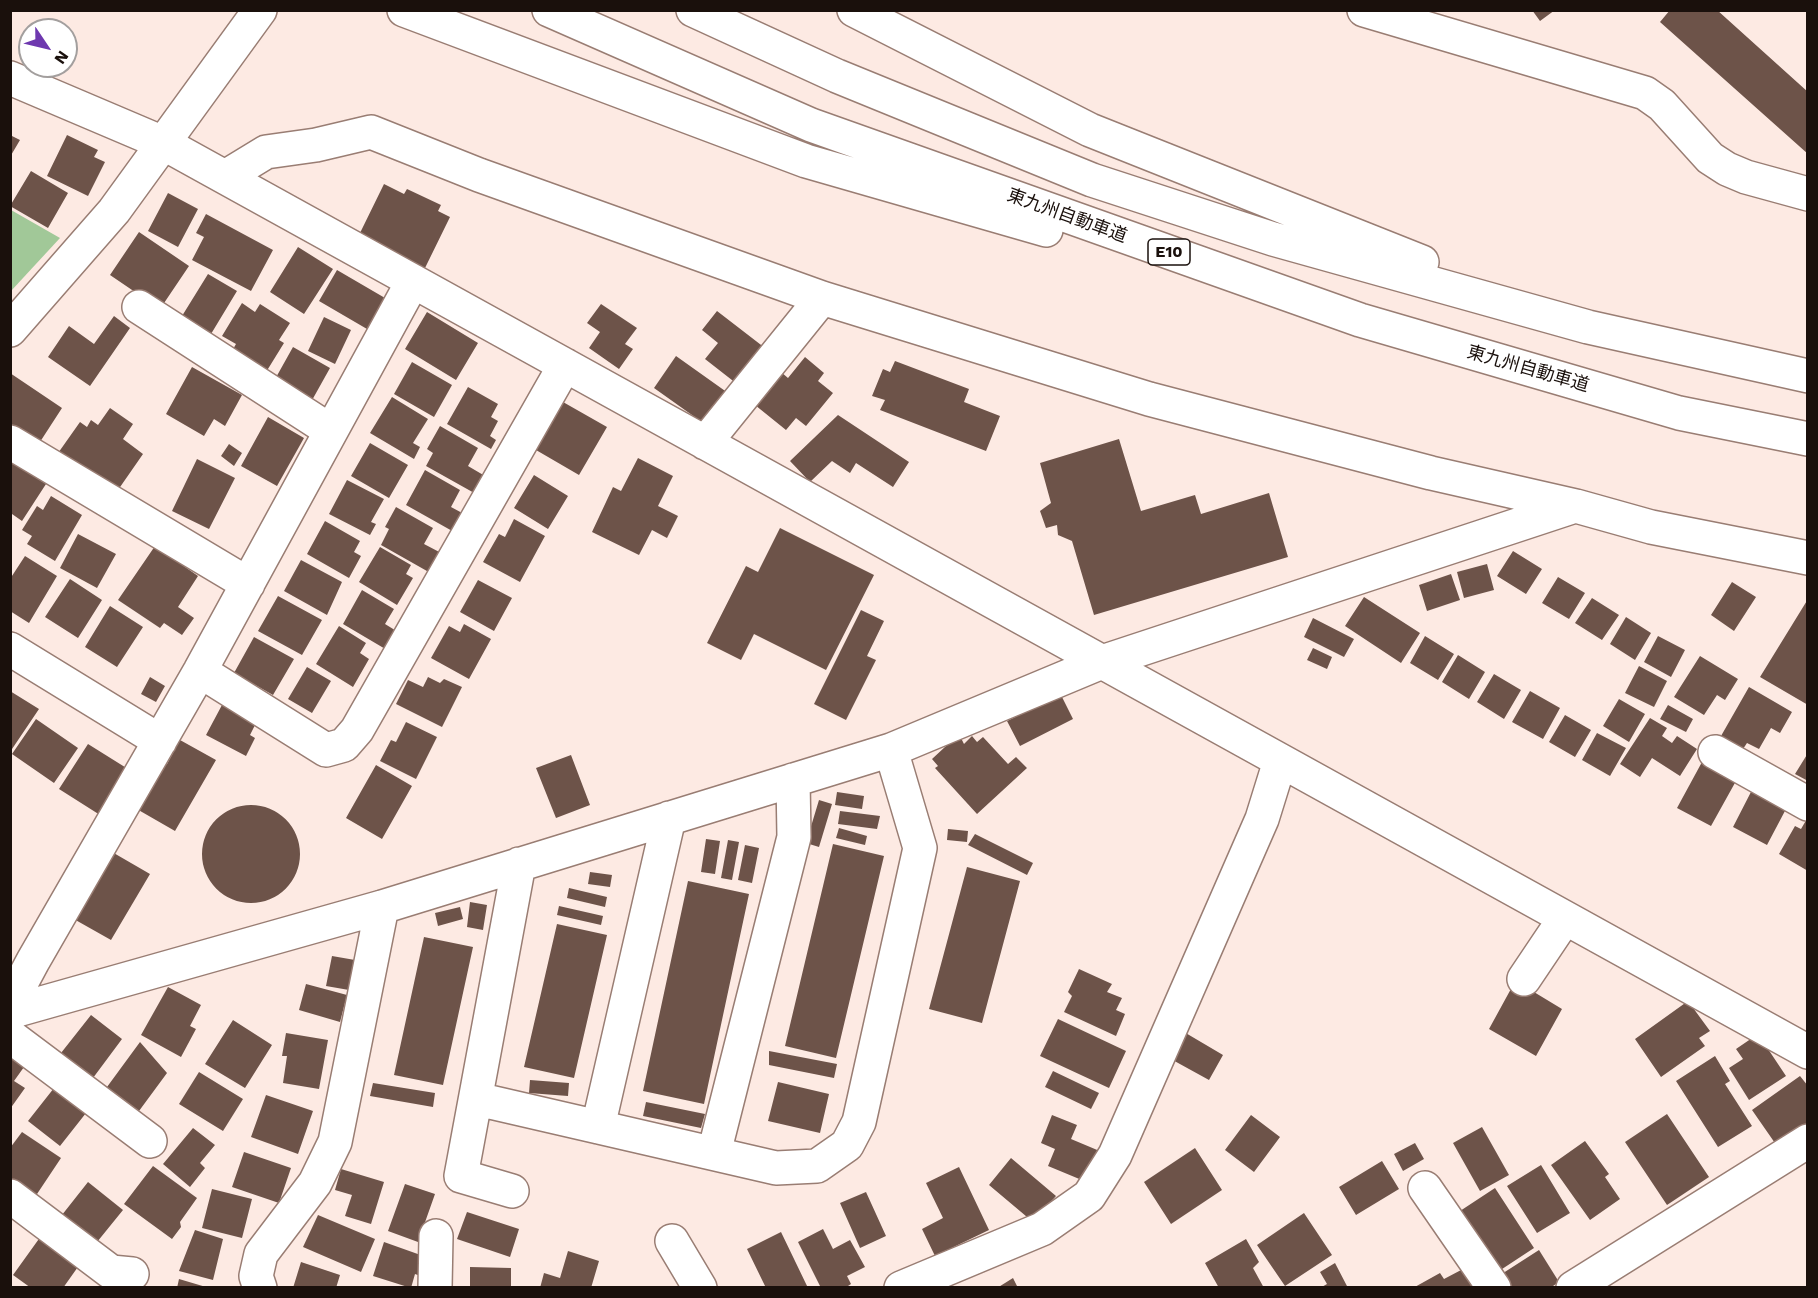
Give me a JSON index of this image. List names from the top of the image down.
{
  "streets": {
    "main road": ["東九州自動車道", "E10"]
  },
  "north": "bottom right"
}
